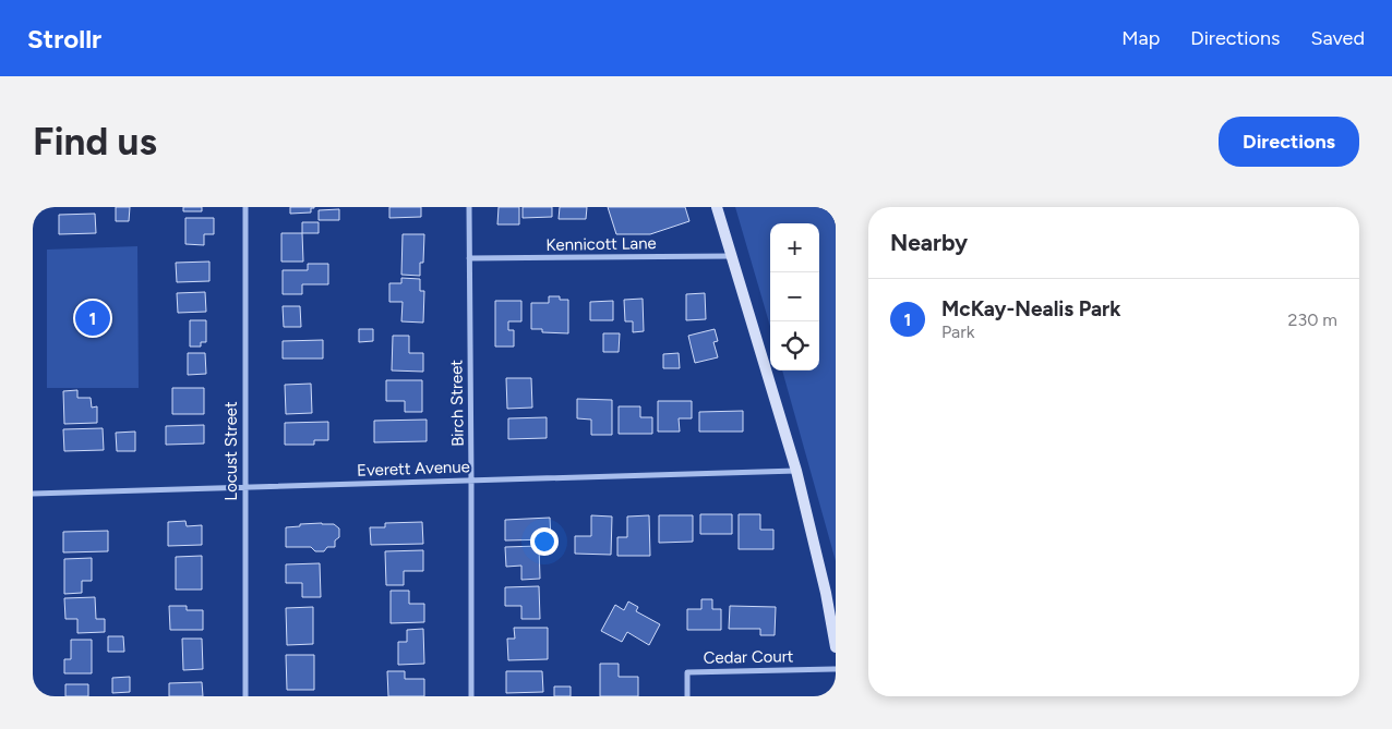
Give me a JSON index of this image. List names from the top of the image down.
{
  "streets": {
    "street": [
      "Kennicott Lane",
      "Birch Street",
      "Locust Street",
      "Everett Avenue",
      "Cedar Court"
    ]
  },
  "crossings": [
    ["Kennicott Lane", "Birch Street"],
    ["Birch Street", "Everett Avenue"],
    ["Locust Street", "Everett Avenue"]
  ],
  "page": {
    "header": "Strollr",
    "nav": ["Map", "Directions", "Saved"],
    "buttons": "Directions",
    "title": "Find us",
    "heading": "Nearby",
    "map_buttons": ["+", "−"],
    "list": [
      {
        "mark": "1",
        "name": "McKay-Nealis Park",
        "note": "Park",
        "value": "230 m"
      }
    ],
    "pins": "1"
  }
}
